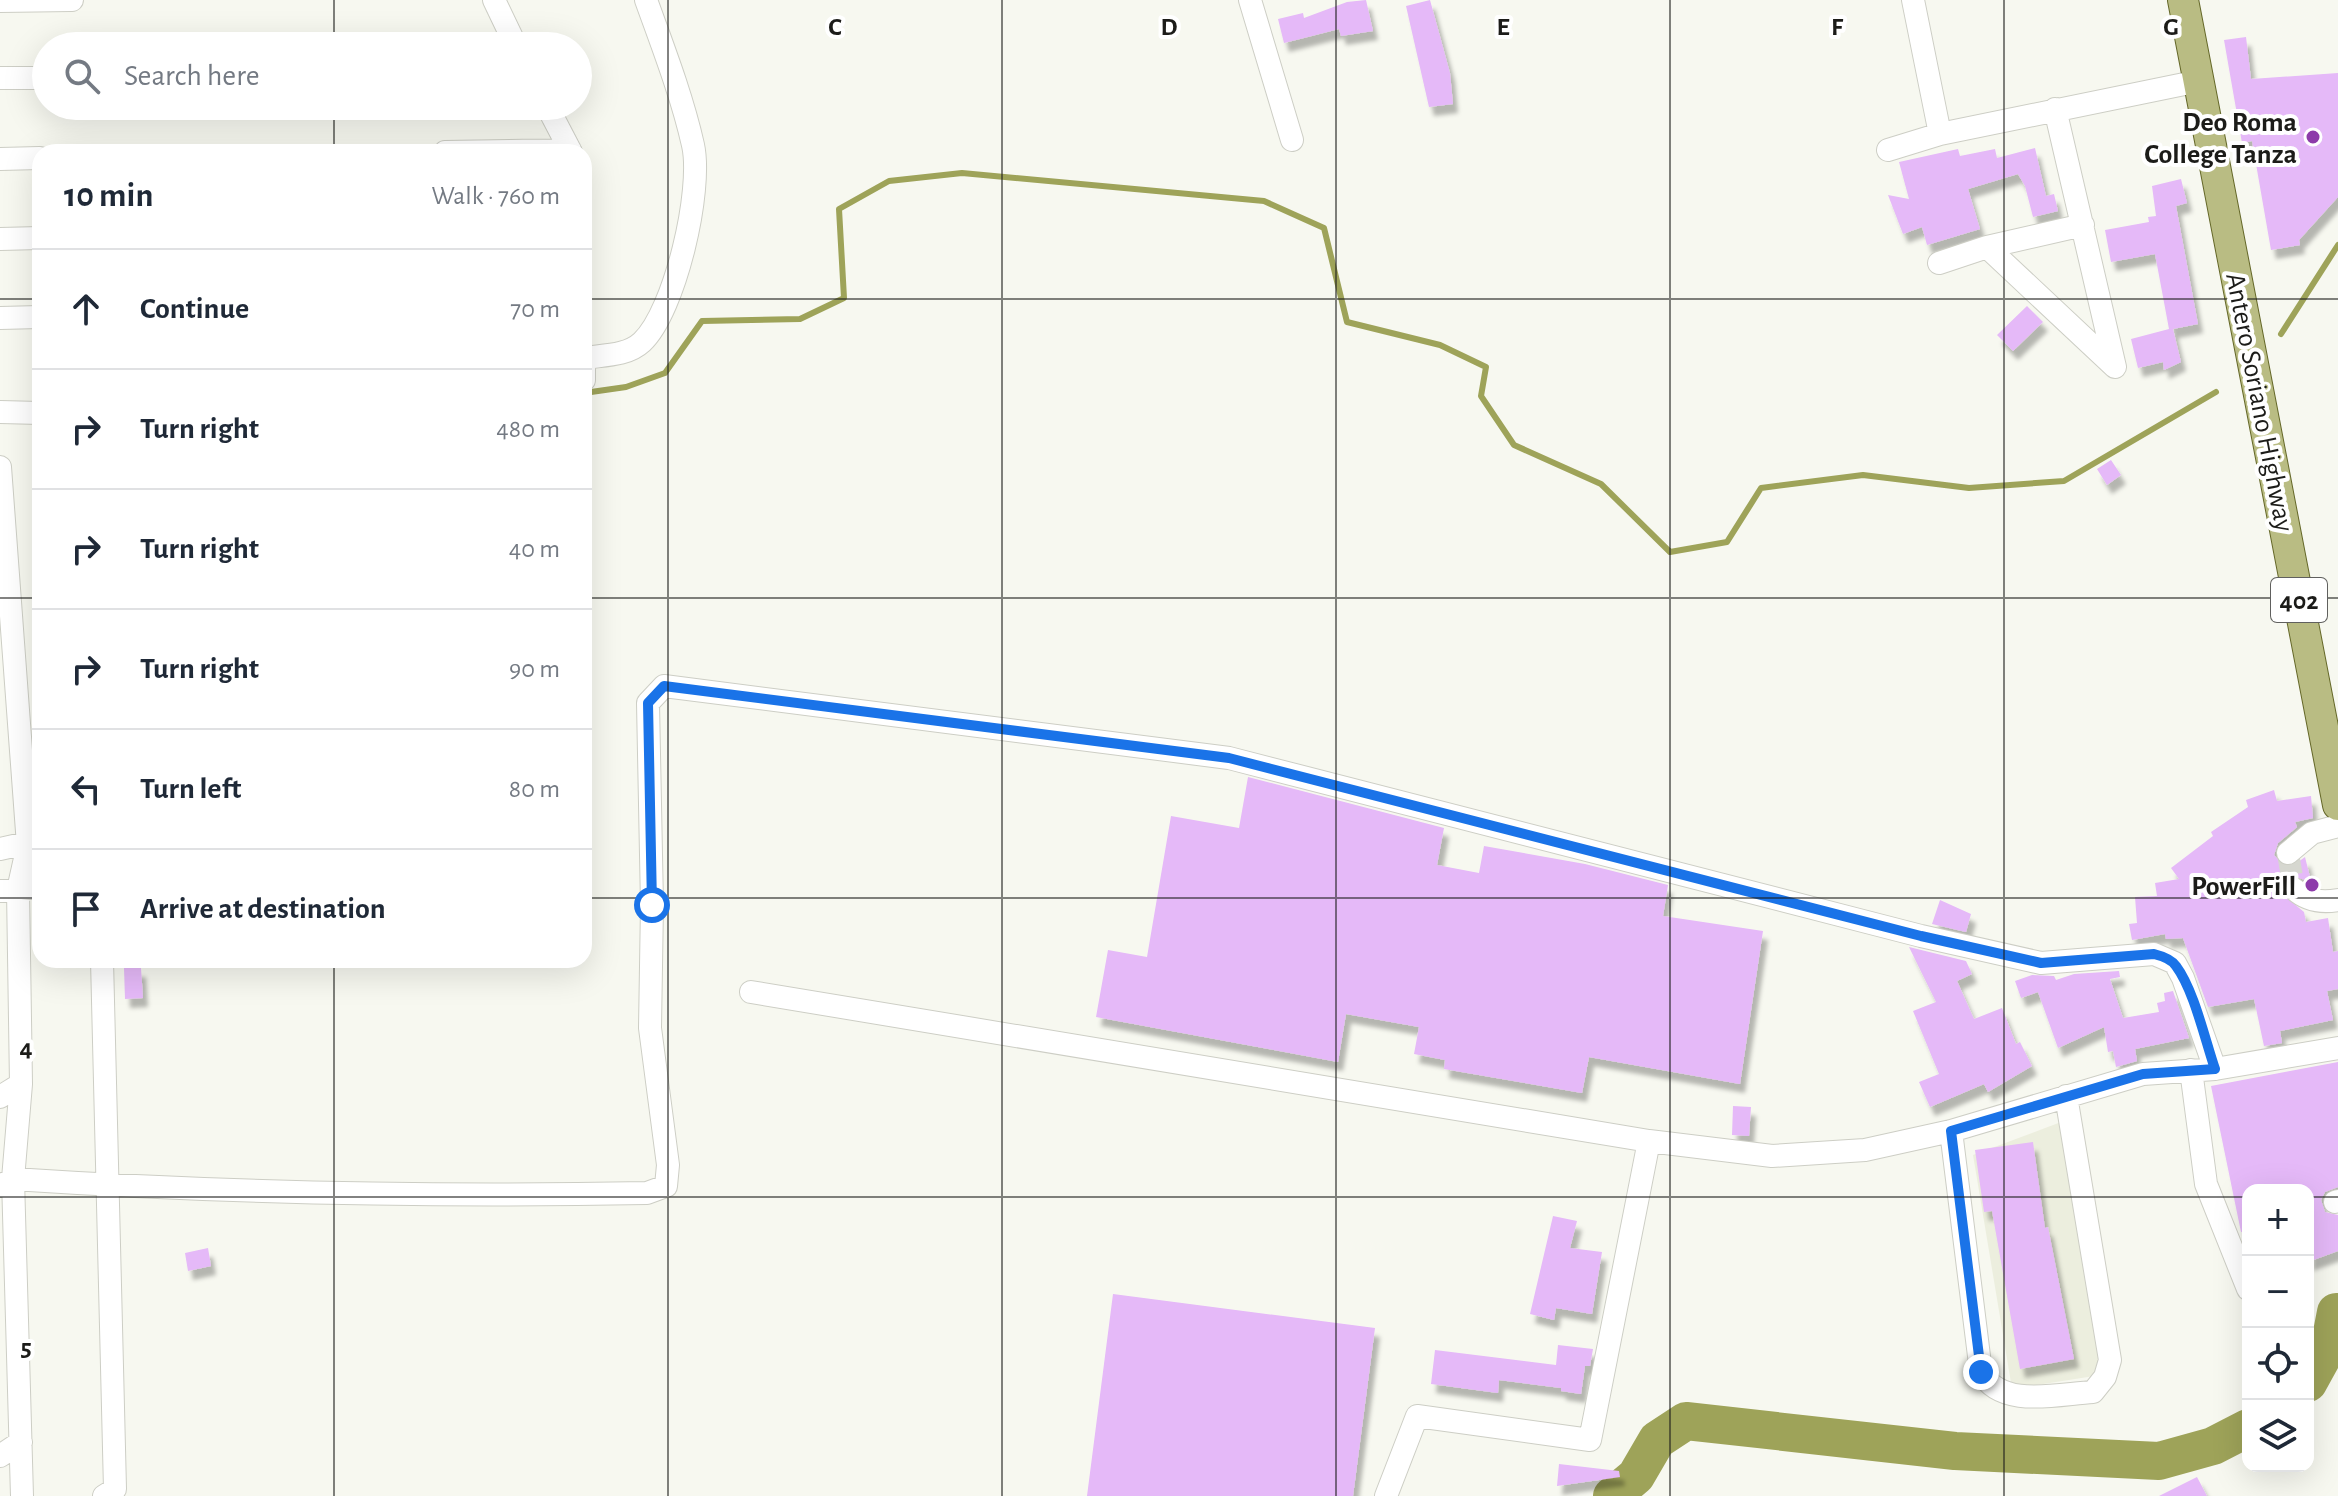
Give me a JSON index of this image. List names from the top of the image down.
{
  "streets": {
    "main road": ["Antero Soriano Highway", "402"]
  },
  "places": ["Deo Roma College Tanza", "PowerFill"],
  "page": {
    "search": "Search here",
    "heading": ["10 min", "Walk · 760 m"],
    "list": [
      ["Continue", "70 m"],
      ["Turn right", "480 m"],
      ["Turn right", "40 m"],
      ["Turn right", "90 m"],
      ["Turn left", "80 m"],
      "Arrive at destination"
    ],
    "map_buttons": ["+", "−"]
  },
  "grid": {
    "columns": [
      "C",
      "D",
      "E",
      "F",
      "G"
    ],
    "rows": ["4", "5"]
  }
}
